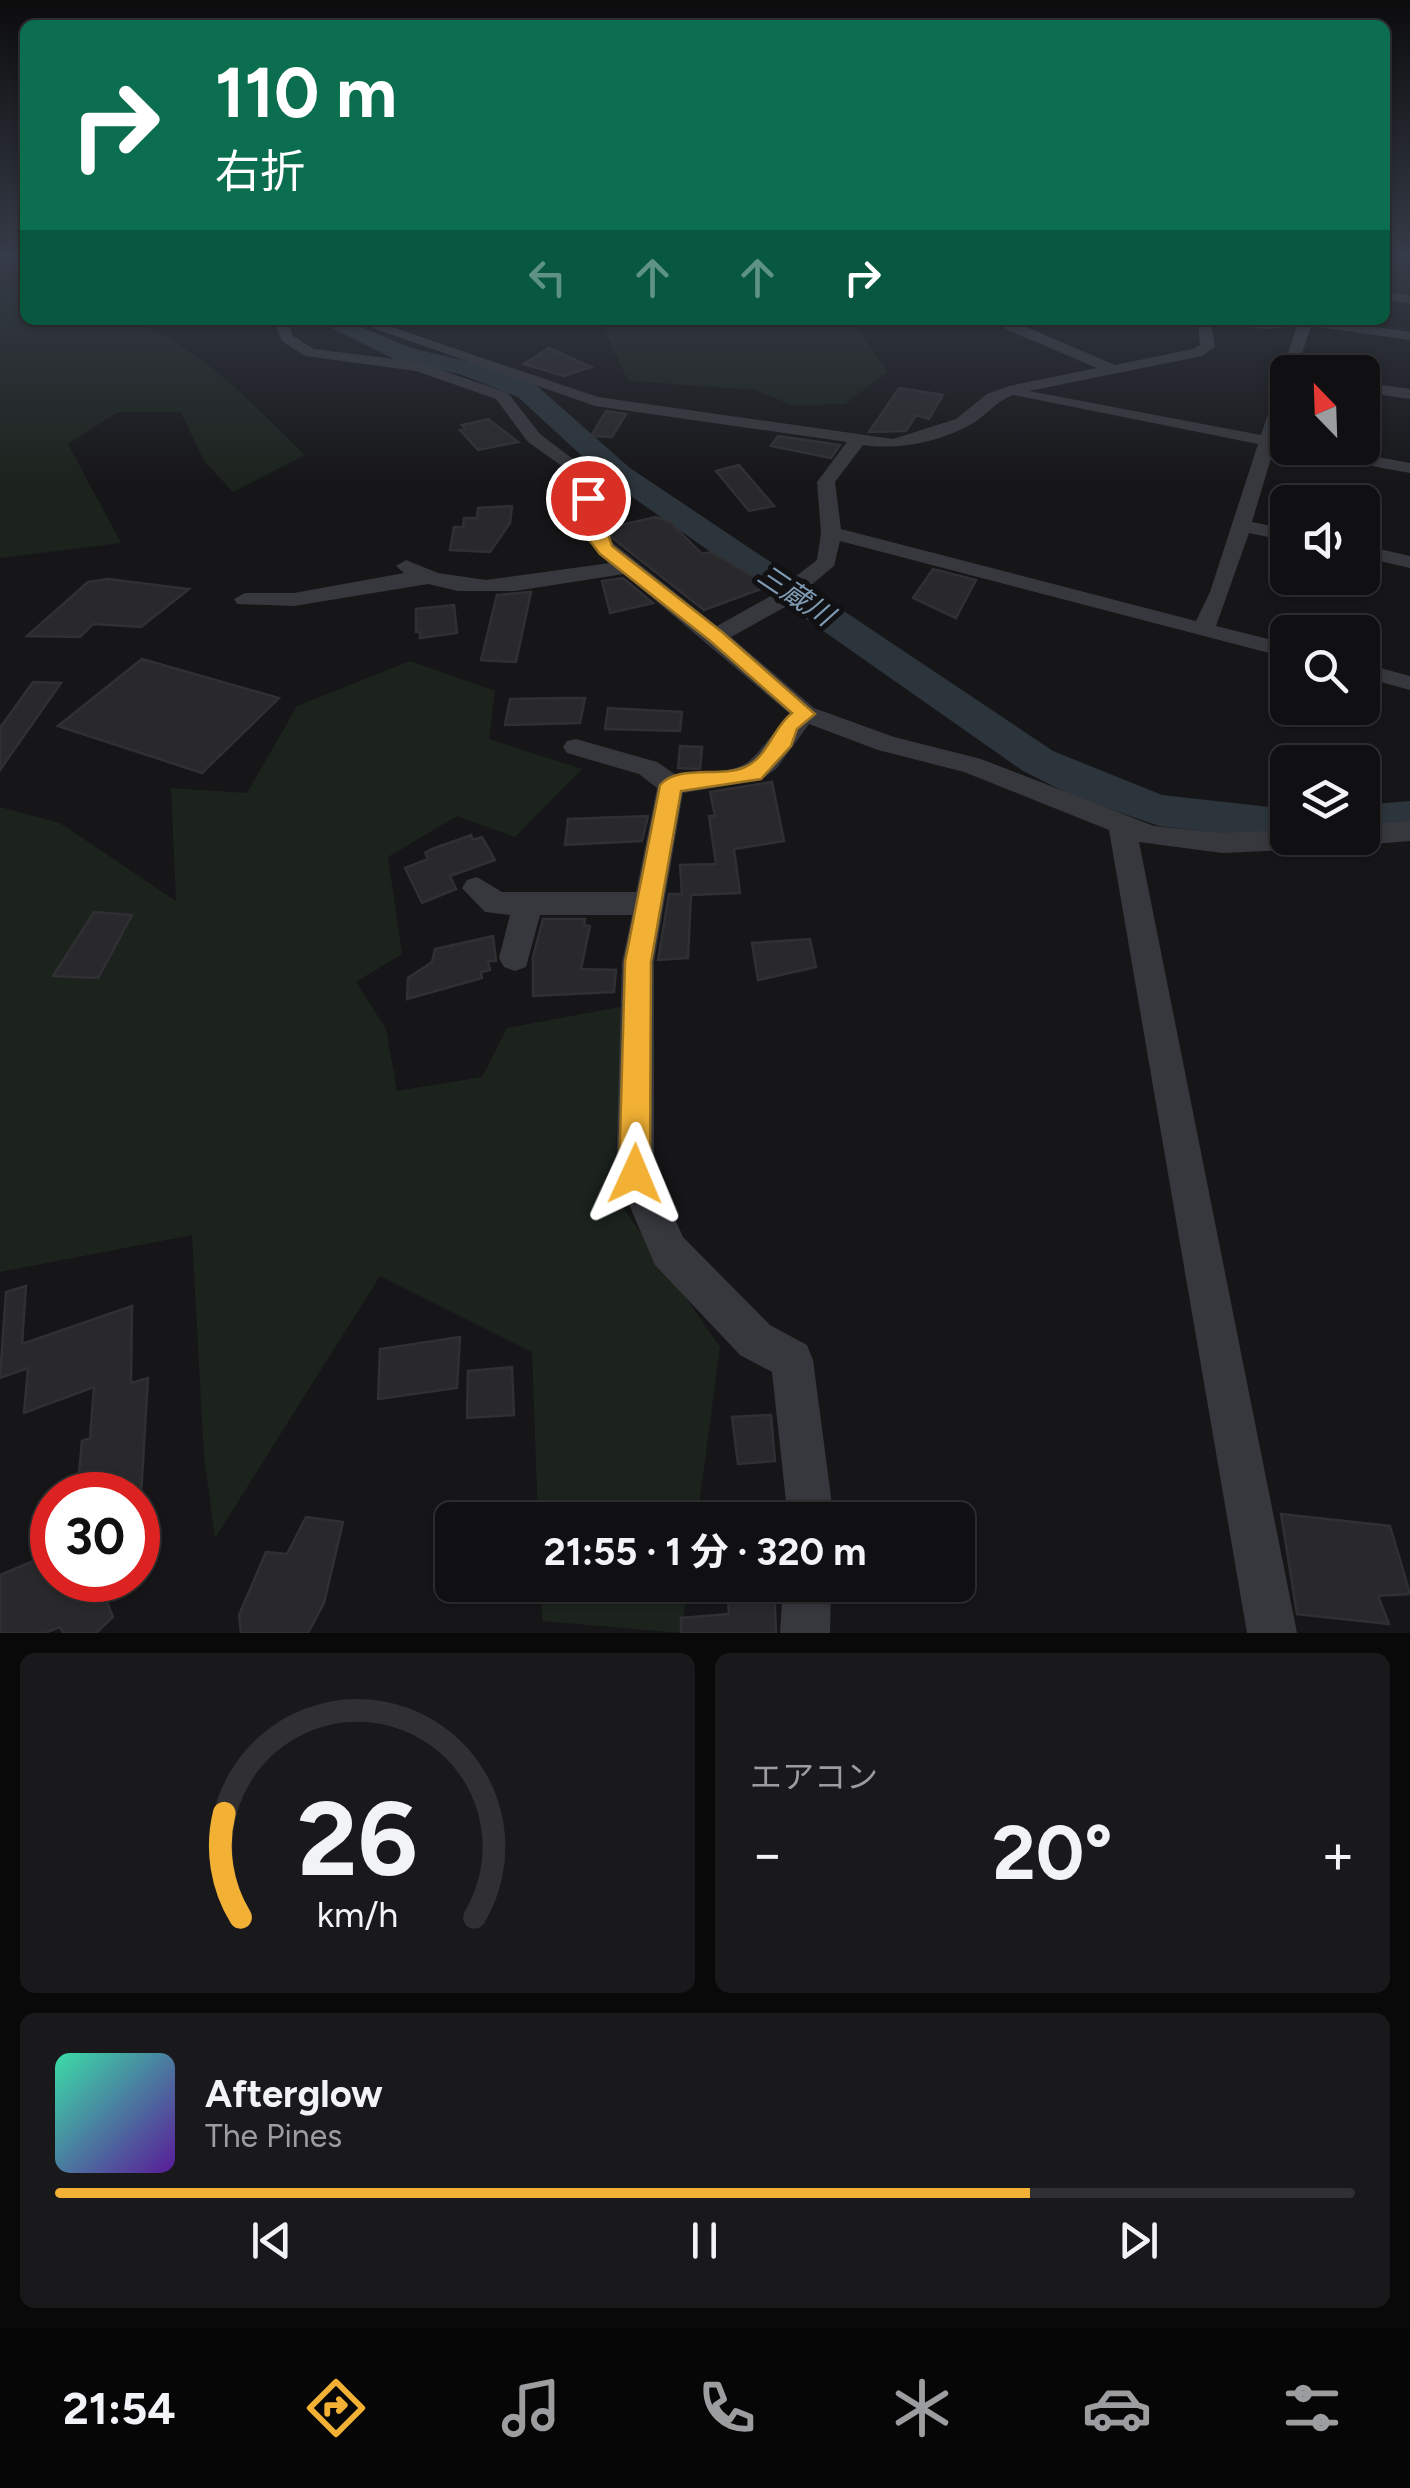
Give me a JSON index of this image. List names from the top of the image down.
{
  "water": ["三蔵川"],
  "north": "top left",
  "page": {
    "turn": ["110 m", "右折"],
    "limit": "30",
    "trip": "21:55 · 1 分 · 320 m",
    "tile": "エアコン",
    "heat": ["−", "20°", "+"],
    "song": ["Afterglow", "The Pines"],
    "tabs": "21:54",
    "gauge": ["26", "km/h"]
  }
}
